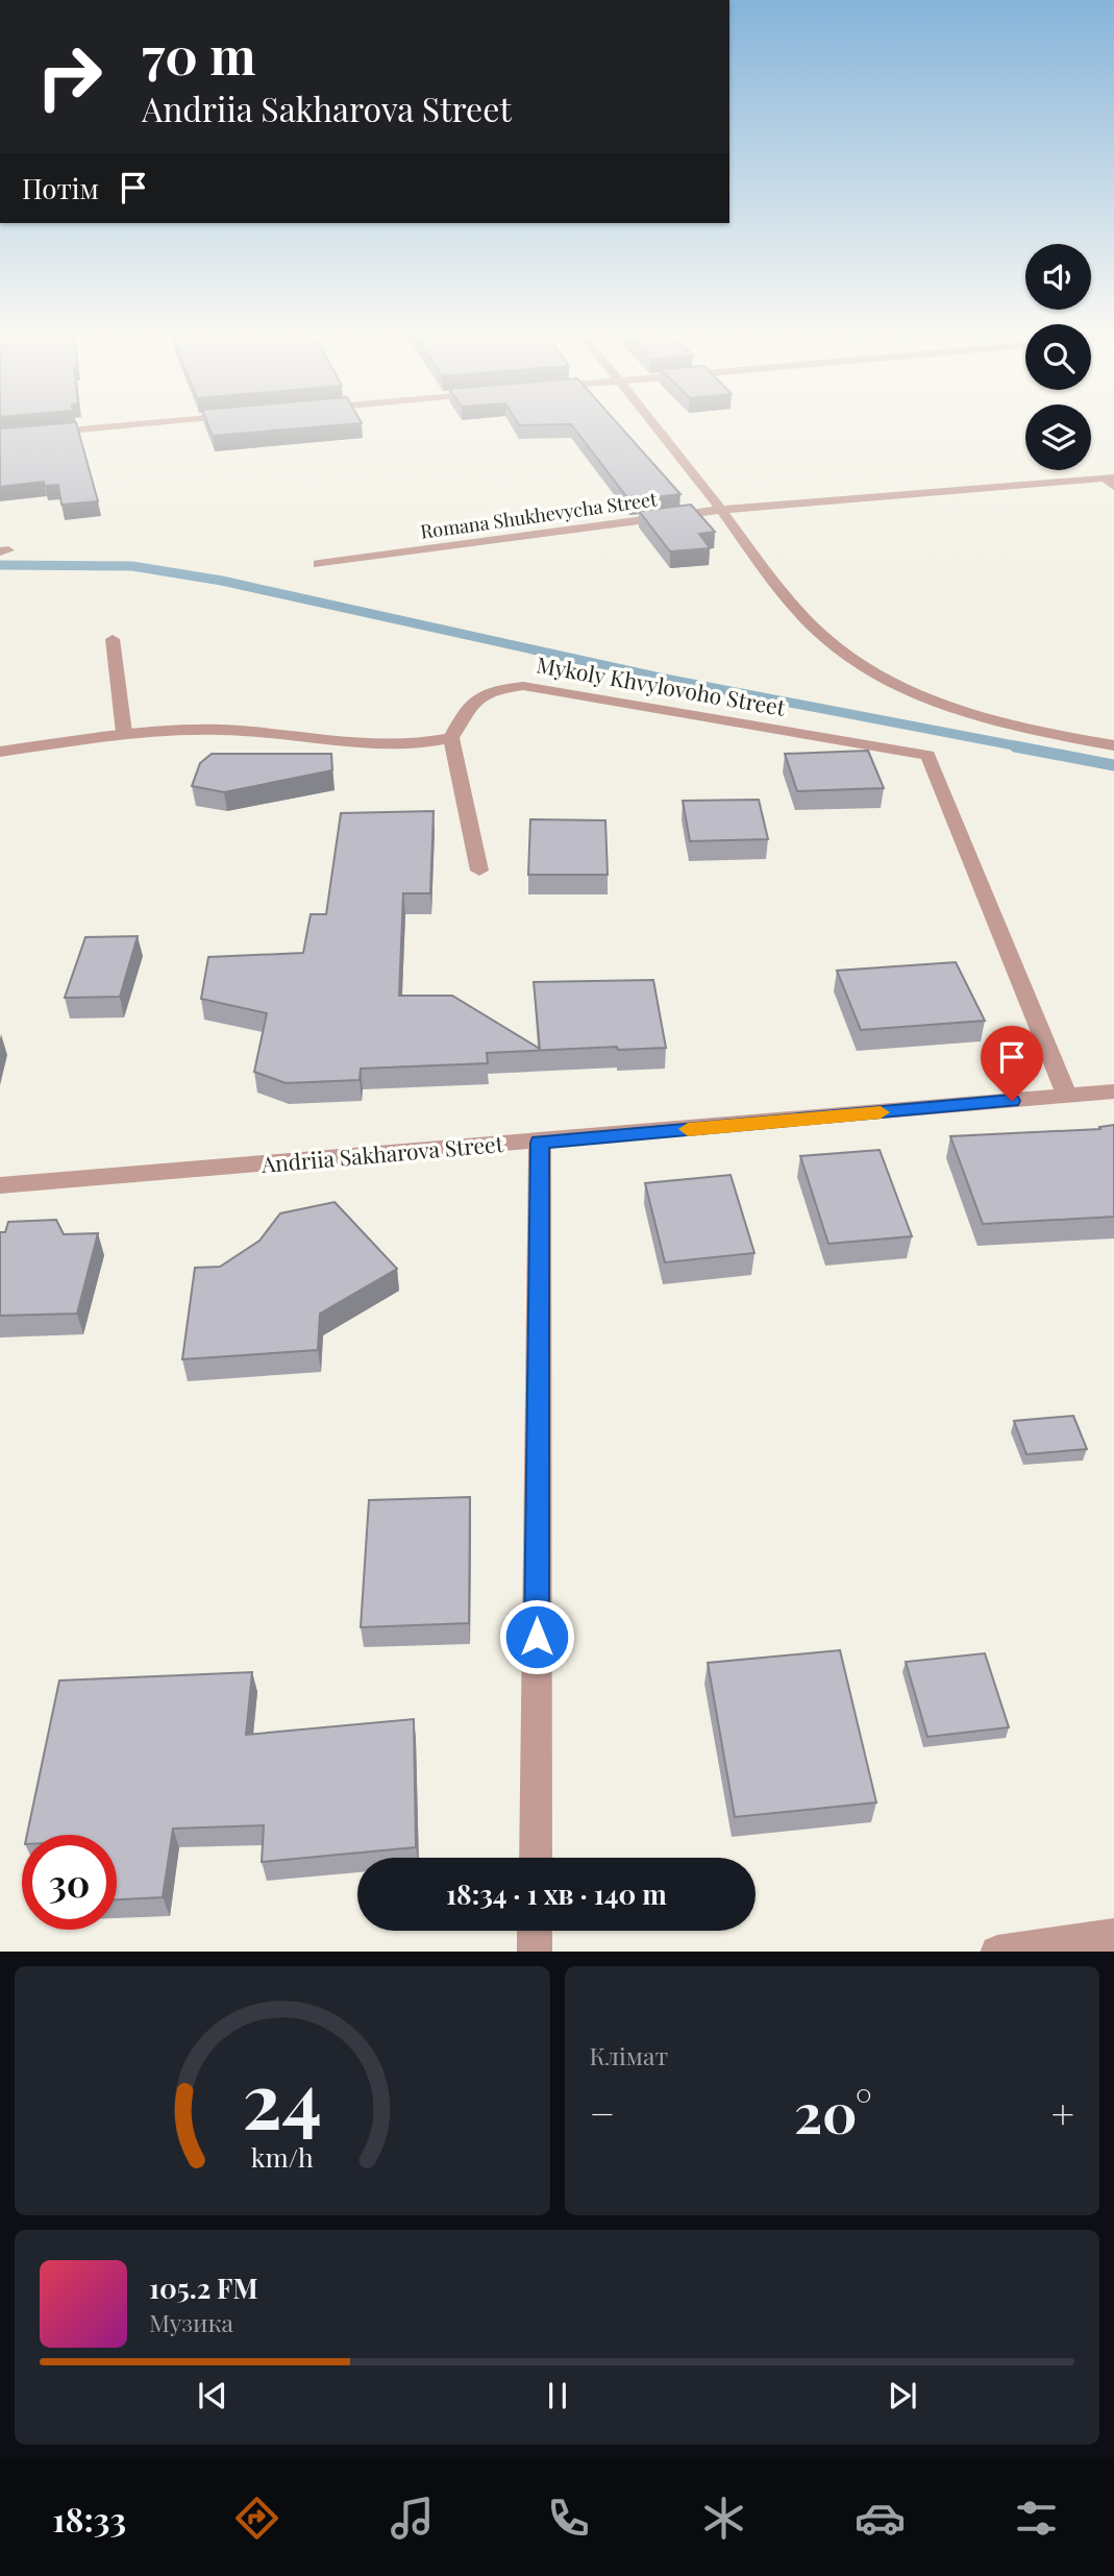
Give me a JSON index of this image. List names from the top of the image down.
{
  "streets": {
    "street": ["Romana Shukhevycha Street", "Mykoly Khvylovoho Street", "Andriia Sakharova Street"]
  },
  "crossings": [
    ["Mykoly Khvylovoho Street", "Andriia Sakharova Street"]
  ],
  "page": {
    "turn": ["70 m", "Andriia Sakharova Street"],
    "then": "Потім",
    "limit": "30",
    "trip": "18:34 · 1 хв · 140 m",
    "tile": "Клімат",
    "heat": ["−", "20°", "+"],
    "song": ["105.2 FM", "Музика"],
    "tabs": "18:33",
    "gauge": ["24", "km/h"]
  }
}
